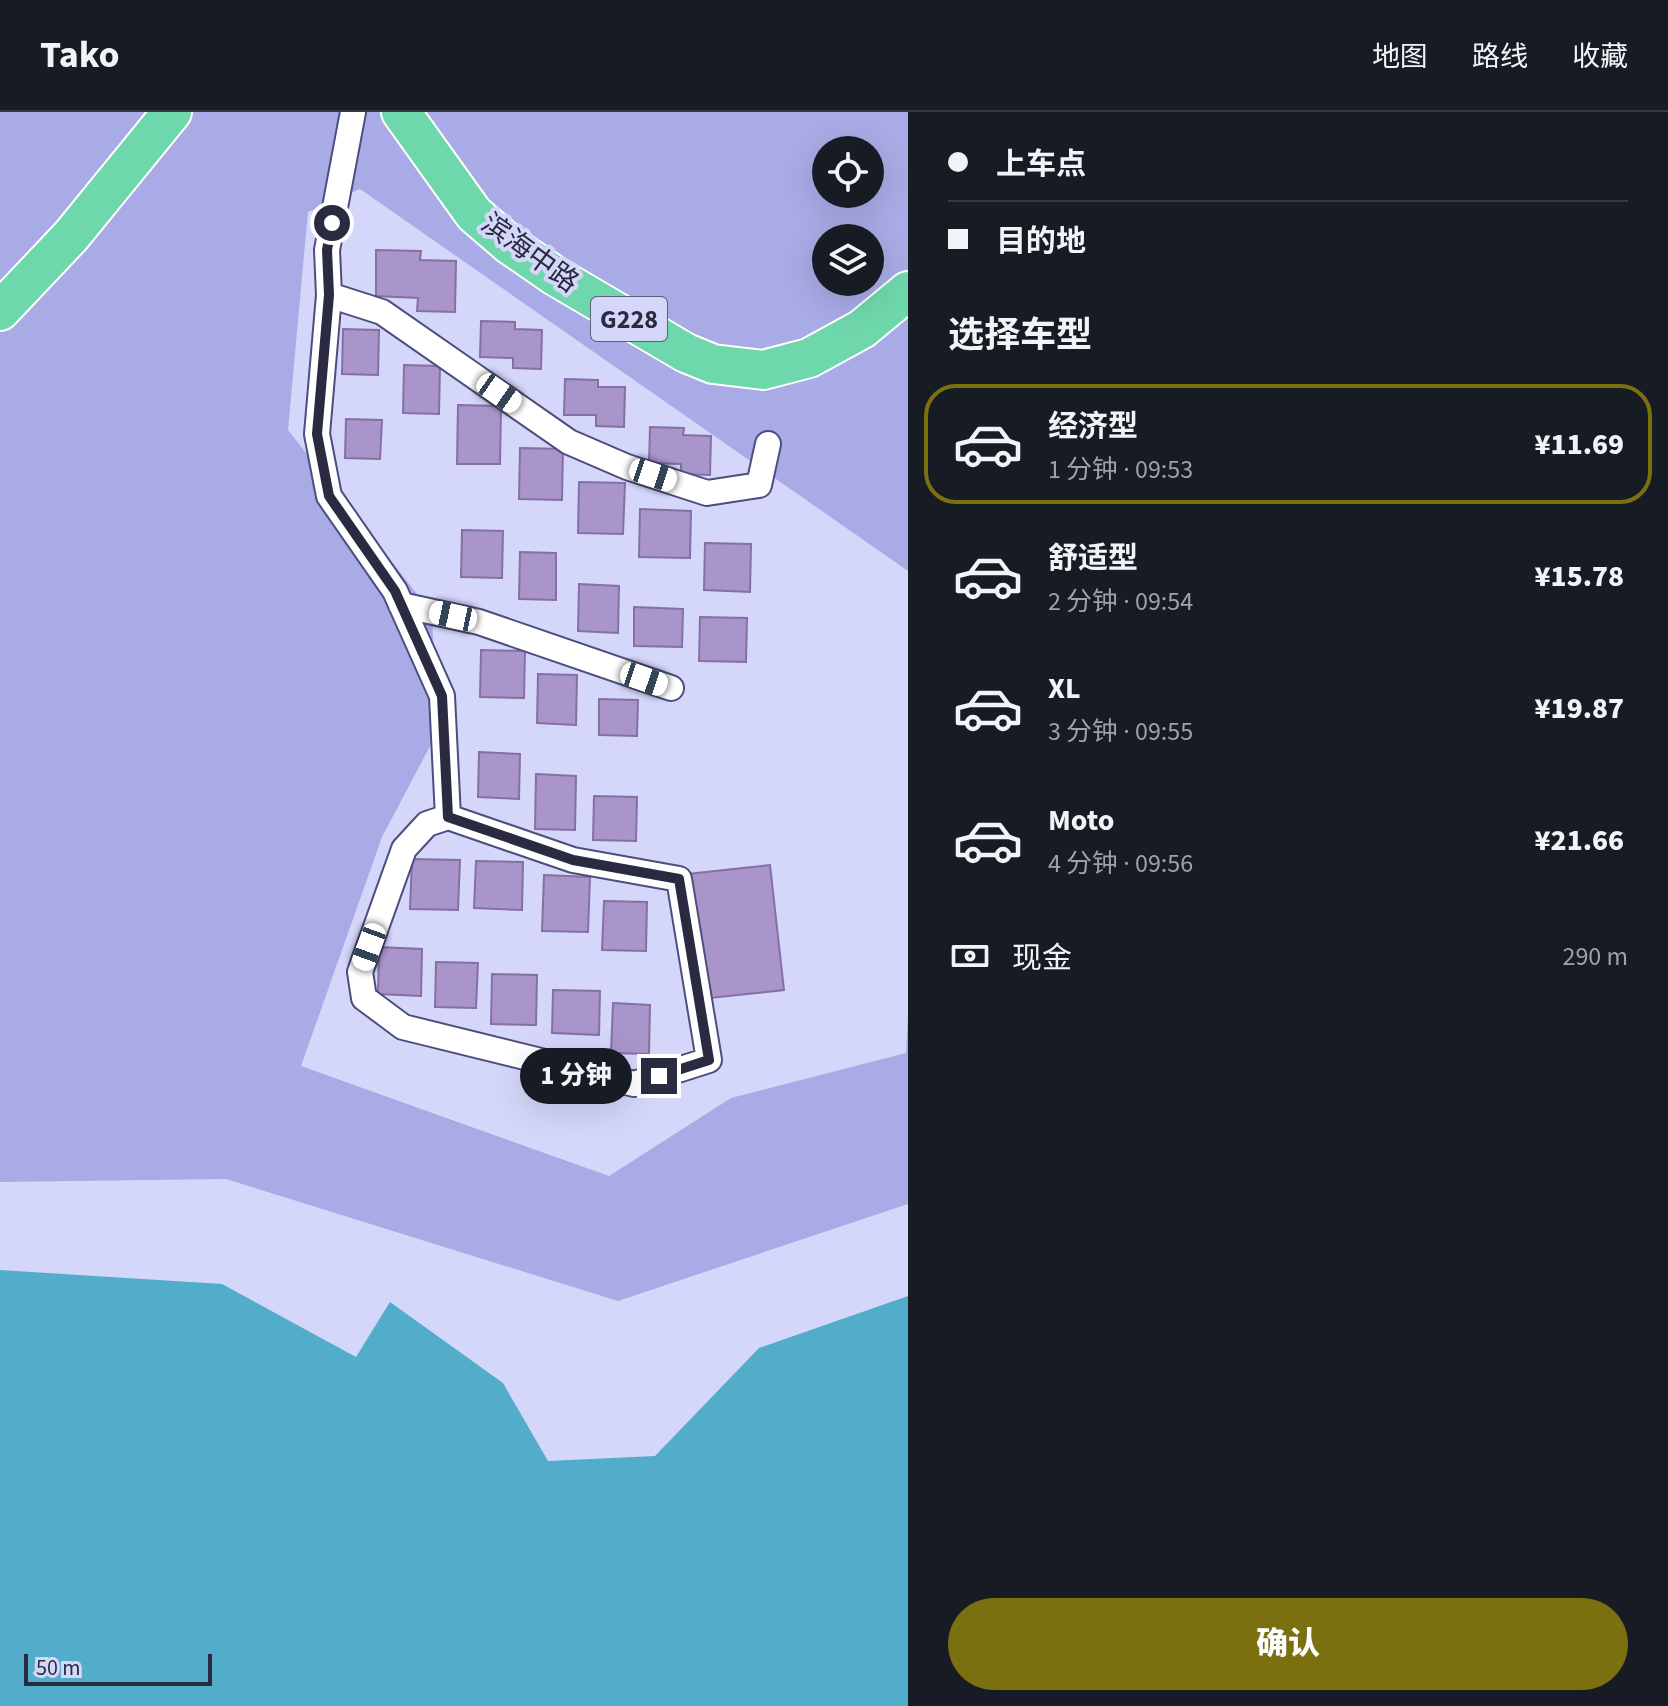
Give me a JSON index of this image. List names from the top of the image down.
{
  "streets": {
    "highway": ["滨海中路", "G228"]
  },
  "scale_bar": "50 m",
  "page": {
    "header": "Tako",
    "nav": ["地图", "路线", "收藏"],
    "banner": ["上车点", "目的地"],
    "heading": "选择车型",
    "list": [
      {
        "name": "经济型",
        "note": "1 分钟 · 09:53",
        "value": "¥11.69"
      },
      {
        "name": "舒适型",
        "note": "2 分钟 · 09:54",
        "value": "¥15.78"
      },
      {
        "name": "XL",
        "note": "3 分钟 · 09:55",
        "value": "¥19.87"
      },
      {
        "name": "Moto",
        "note": "4 分钟 · 09:56",
        "value": "¥21.66"
      }
    ],
    "pay": ["现金", "290 m"],
    "bubble": "1 分钟",
    "buttons": "确认",
    "scale": "50 m"
  }
}
